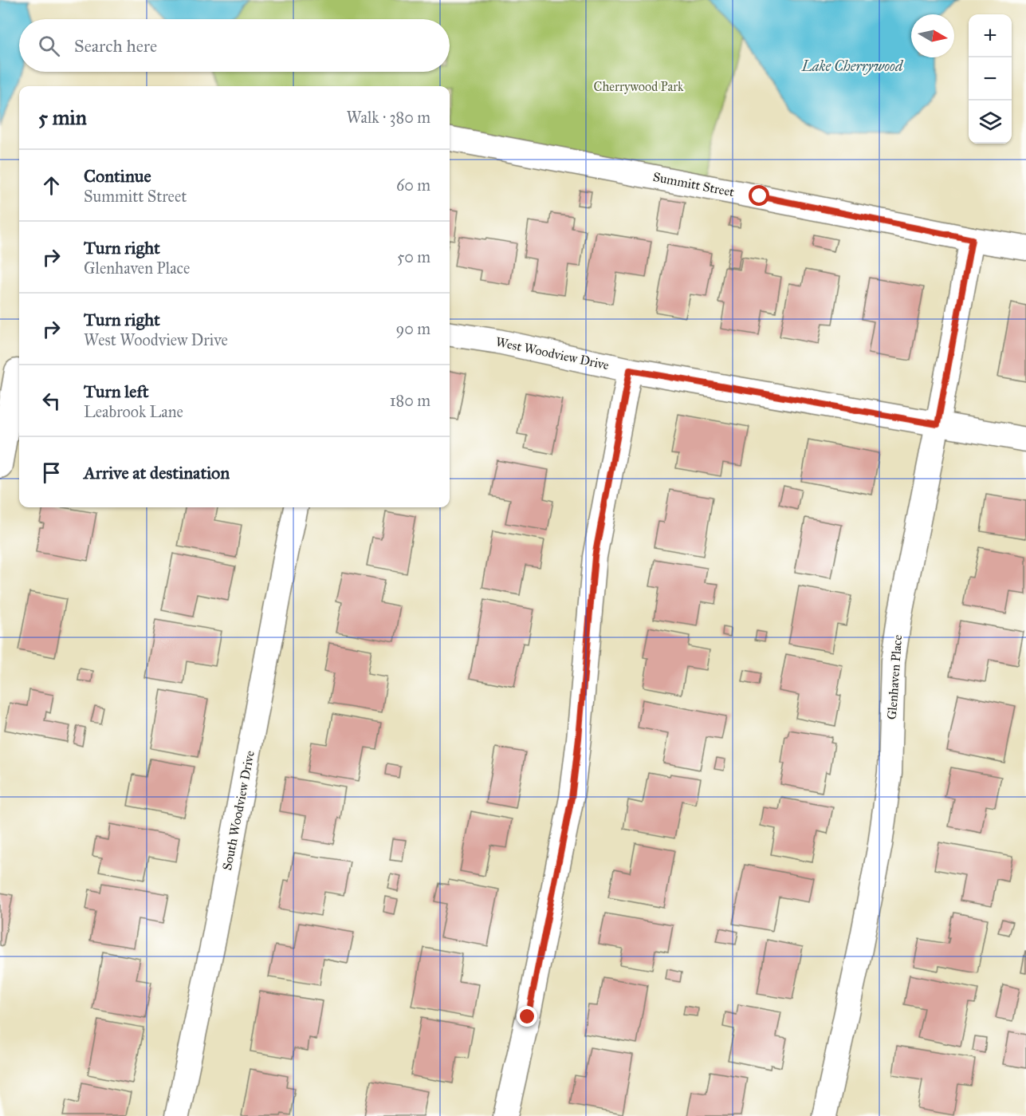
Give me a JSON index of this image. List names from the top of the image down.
{
  "streets": {
    "street": [
      "Summitt Street",
      "West Woodview Drive",
      "Glenhaven Place",
      "South Woodview Drive"
    ]
  },
  "crossings": [
    ["Summitt Street", "Glenhaven Place"],
    ["West Woodview Drive", "Glenhaven Place"]
  ],
  "water": ["Lake Cherrywood"],
  "parks": ["Cherrywood Park"],
  "north": "right",
  "page": {
    "map_buttons": ["+", "−"],
    "search": "Search here",
    "heading": ["5 min", "Walk · 380 m"],
    "list": [
      ["Continue", "Summitt Street", "60 m"],
      ["Turn right", "Glenhaven Place", "50 m"],
      ["Turn right", "West Woodview Drive", "90 m"],
      ["Turn left", "Leabrook Lane", "180 m"],
      "Arrive at destination"
    ]
  }
}
